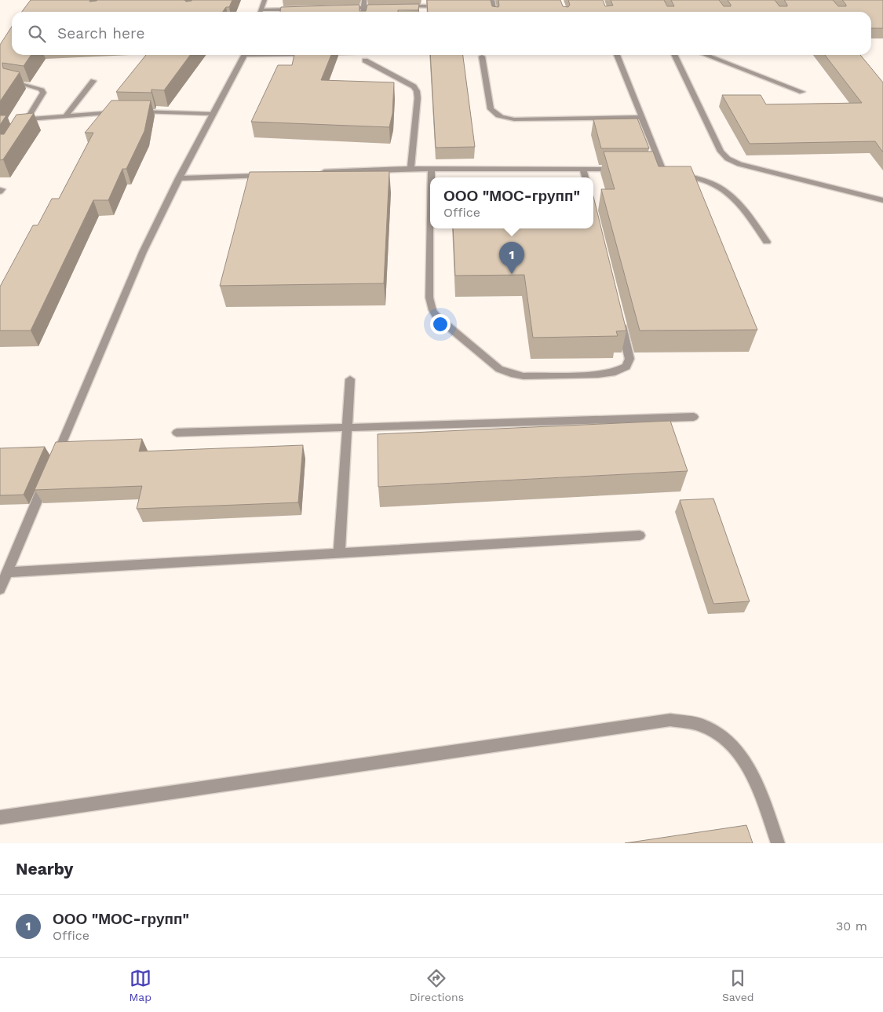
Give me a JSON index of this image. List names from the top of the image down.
{
  "page": {
    "search": "Search here",
    "popup": ["ООО \"МОС-групп\"", "Office"],
    "pins": "1",
    "heading": "Nearby",
    "list": [
      {
        "mark": "1",
        "name": "ООО \"МОС-групп\"",
        "note": "Office",
        "value": "30 m"
      }
    ],
    "nav": ["Map", "Directions", "Saved"]
  }
}
